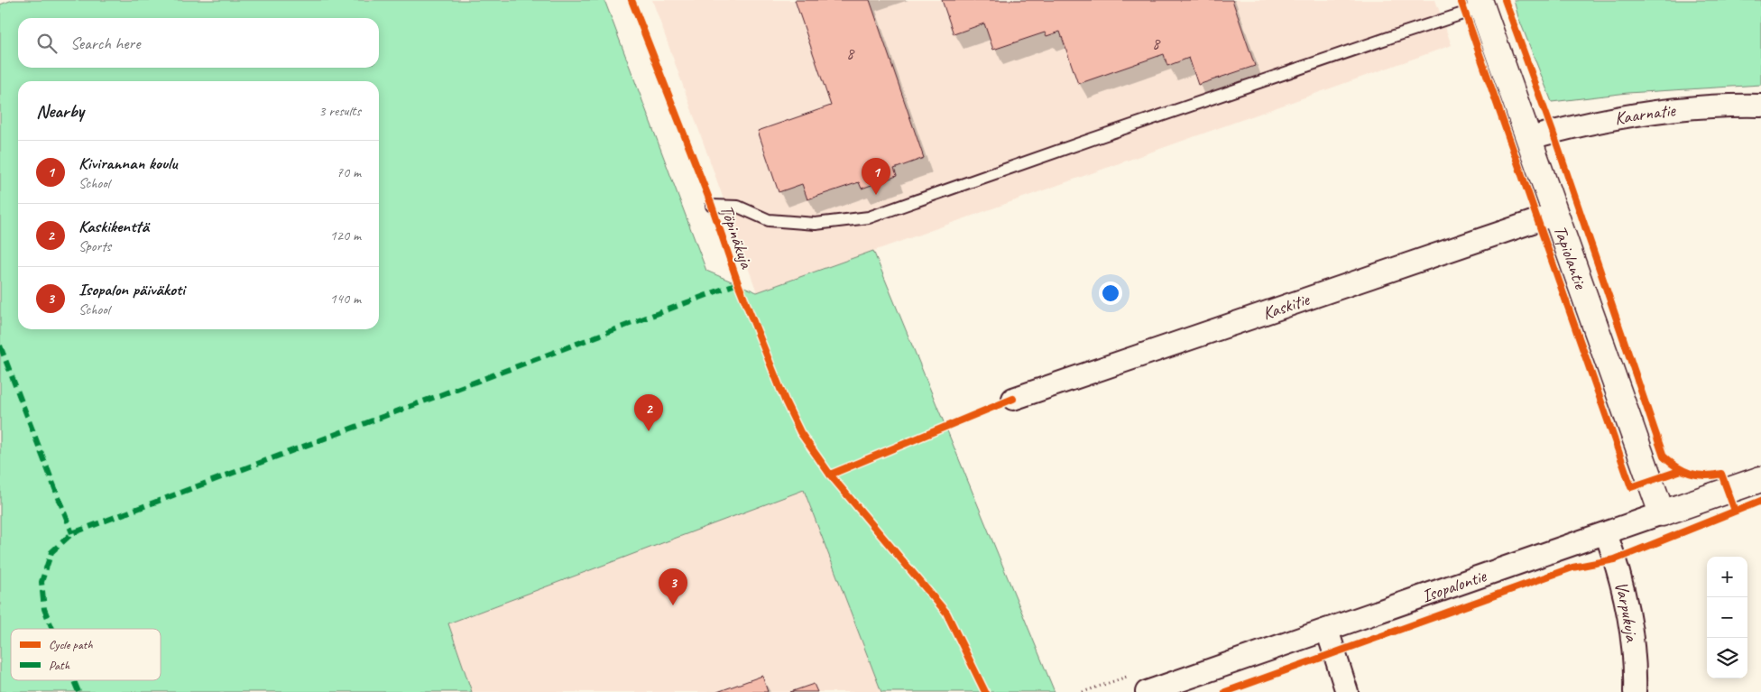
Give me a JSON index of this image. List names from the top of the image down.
{
  "streets": {
    "street": [
      "Kaarnatie",
      "Tapiolantie",
      "Kaskitie",
      "Isopalontie",
      "Varpukuja"
    ],
    "cycle path": ["Töpinäkuja"]
  },
  "crossings": [
    ["Kaarnatie", "Tapiolantie"],
    ["Tapiolantie", "Kaskitie"],
    ["Tapiolantie", "Isopalontie"],
    ["Isopalontie", "Varpukuja"]
  ],
  "house_numbers": ["8", "8"],
  "legend": ["Cycle path", "Path"],
  "page": {
    "search": "Search here",
    "heading": ["Nearby", "3 results"],
    "list": [
      {
        "mark": "1",
        "name": "Kivirannan koulu",
        "note": "School",
        "value": "70 m"
      },
      {
        "mark": "2",
        "name": "Kaskikenttä",
        "note": "Sports",
        "value": "120 m"
      },
      {
        "mark": "3",
        "name": "Isopalon päiväkoti",
        "note": "School",
        "value": "140 m"
      }
    ],
    "pins": ["1", "2", "3"],
    "map_buttons": ["+", "−"]
  }
}
